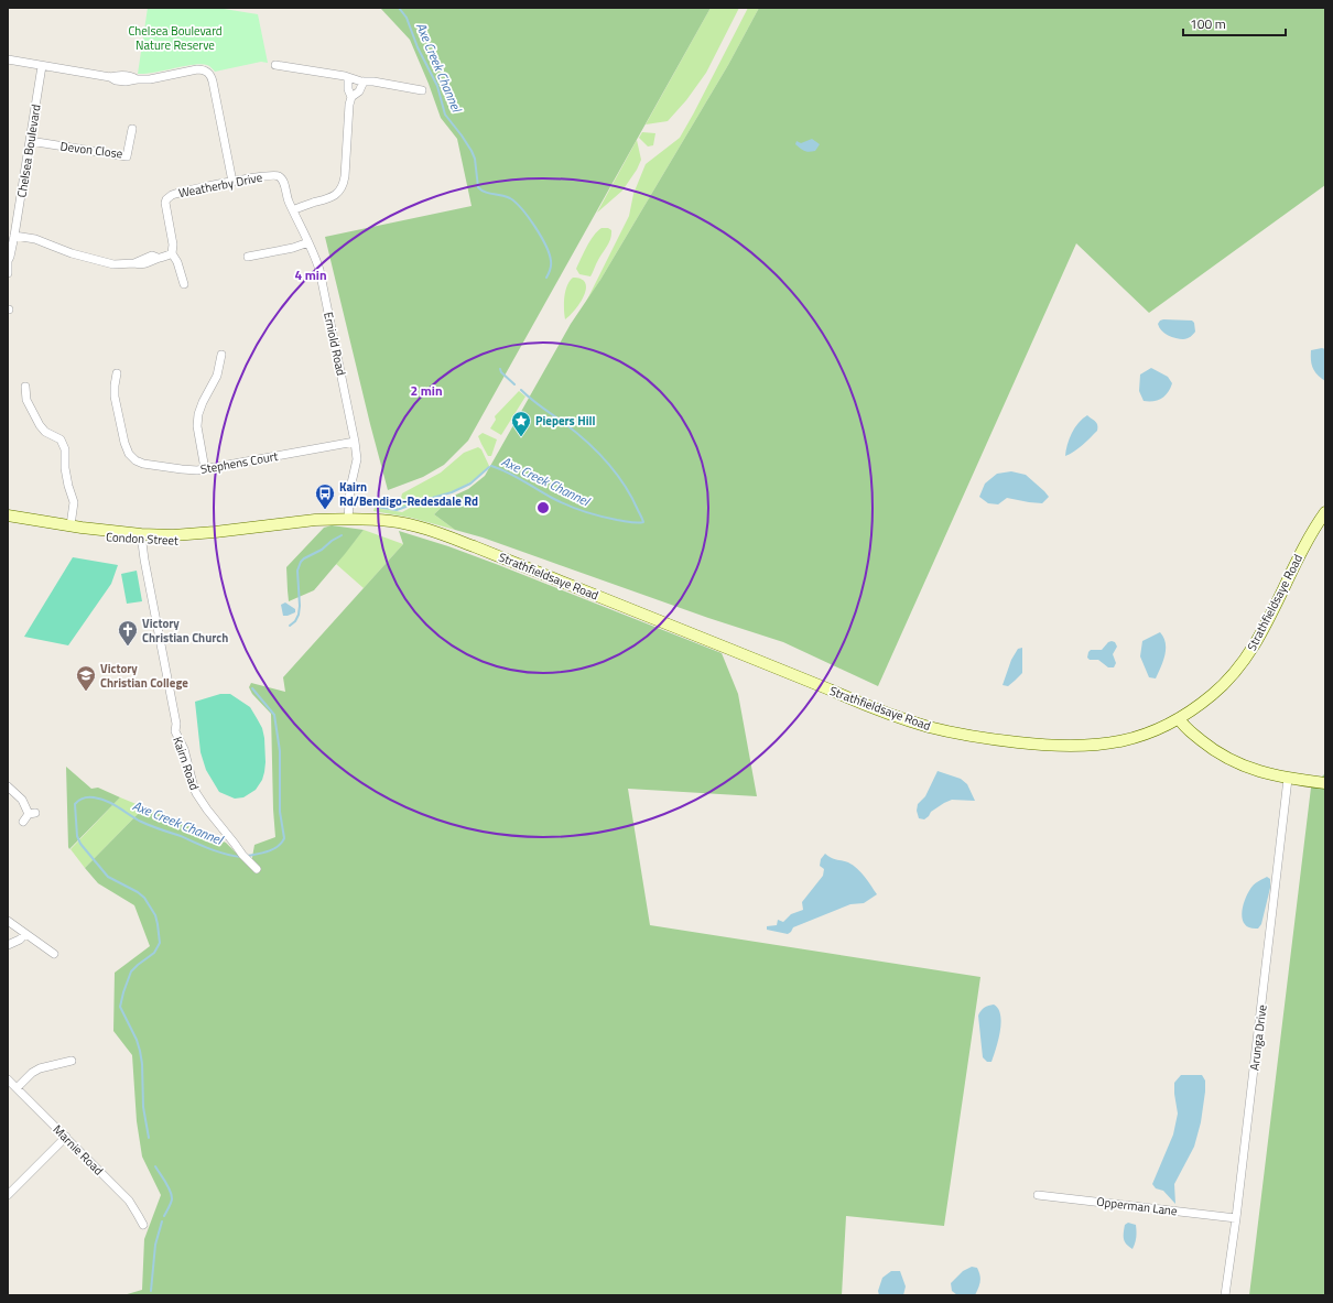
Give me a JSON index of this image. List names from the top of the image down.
{
  "streets": {
    "main road": ["Condon Street", "Strathfieldsaye Road"],
    "street": [
      "Devon Close",
      "Chelsea Boulevard",
      "Weatherby Drive",
      "Erniold Road",
      "Stephens Court",
      "Kairn Road",
      "Arunga Drive",
      "Marnie Road",
      "Opperman Lane"
    ]
  },
  "crossings": [
    ["Devon Close", "Chelsea Boulevard"],
    ["Weatherby Drive", "Erniold Road"],
    ["Erniold Road", "Stephens Court"],
    ["Erniold Road", "Condon Street"],
    ["Erniold Road", "Strathfieldsaye Road"],
    ["Condon Street", "Strathfieldsaye Road"],
    ["Condon Street", "Kairn Road"],
    ["Arunga Drive", "Opperman Lane"]
  ],
  "water": ["Axe Creek Channel"],
  "parks": ["Chelsea Boulevard Nature Reserve"],
  "places": {
    "place": ["Piepers Hill"],
    "bus stop": ["Kairn Rd/Bendigo-Redesdale Rd"],
    "church": ["Victory Christian Church"],
    "school or university": ["Victory Christian College"]
  },
  "scale_bar": "100 m",
  "rings": ["4 min", "2 min"]
}
